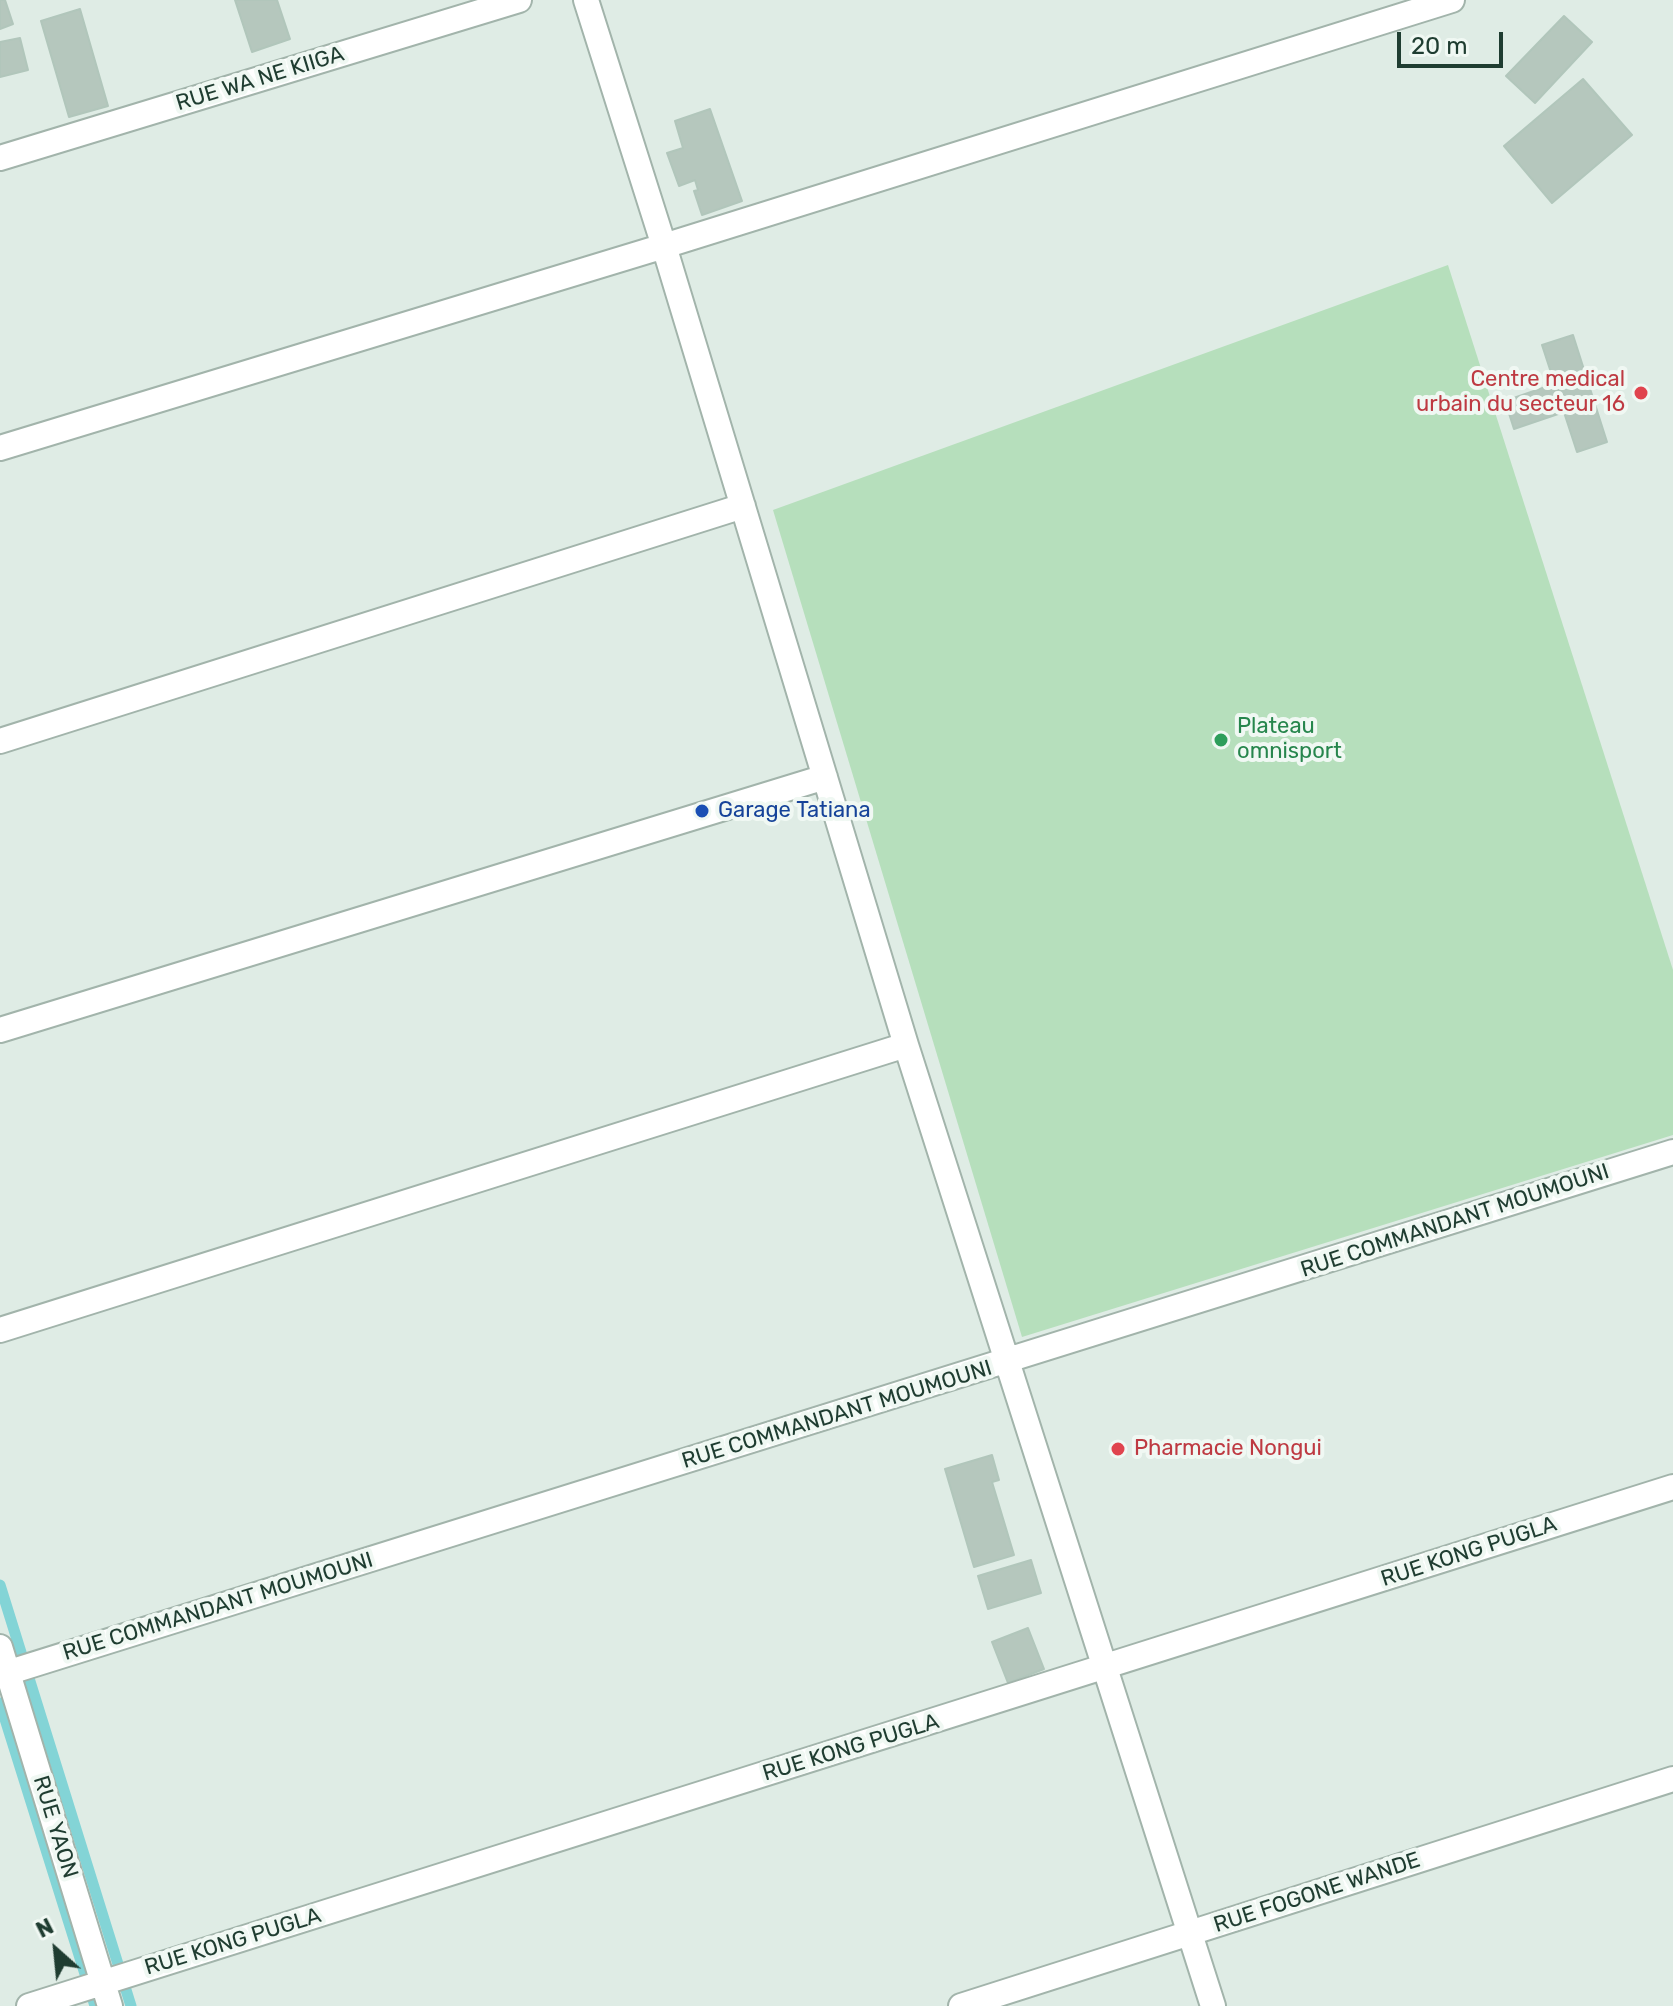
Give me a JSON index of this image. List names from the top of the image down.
{
  "streets": {
    "street": [
      "RUE WA NE KIIGA",
      "RUE COMMANDANT MOUMOUNI",
      "RUE KONG PUGLA",
      "RUE YAON",
      "RUE FOGONE WANDE"
    ]
  },
  "crossings": [
    ["RUE COMMANDANT MOUMOUNI", "RUE YAON"],
    ["RUE KONG PUGLA", "RUE YAON"]
  ],
  "places": [
    "Centre medical urbain du secteur 16",
    "Plateau omnisport",
    "Garage Tatiana",
    "Pharmacie Nongui"
  ],
  "scale_bar": "20 m",
  "north": "top left"
}
